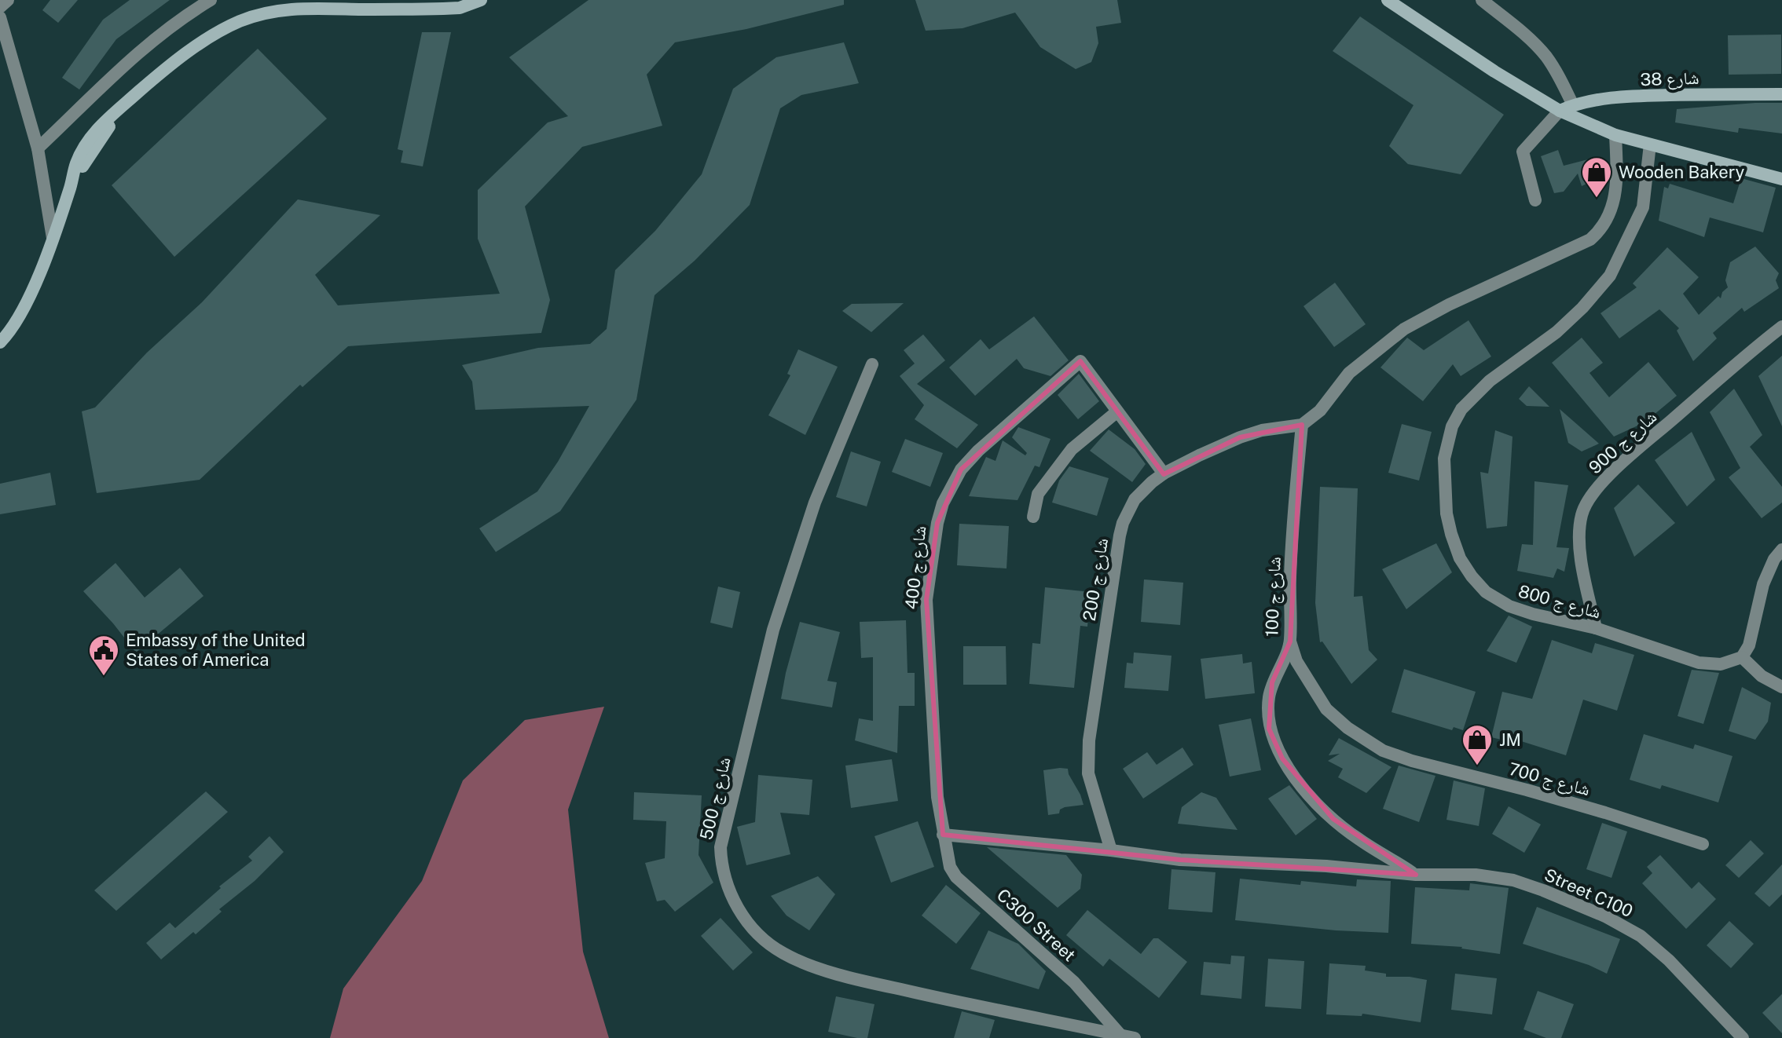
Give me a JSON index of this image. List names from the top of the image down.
{
  "streets": {
    "street": [
      "شارع 38",
      "شارع ج 900",
      "شارع ج 400",
      "شارع ج 200",
      "شارع ج 100",
      "شارع ج 800",
      "شارع ج 700",
      "شارع ج 500",
      "Street C100",
      "C300 Street"
    ]
  },
  "crossings": [
    ["شارع ج 900", "شارع ج 800"],
    ["شارع ج 400", "C300 Street"],
    ["شارع ج 200", "شارع ج 100"],
    ["شارع ج 100", "شارع ج 700"],
    ["شارع ج 100", "Street C100"],
    ["شارع ج 500", "C300 Street"]
  ],
  "places": {
    "shop": ["Wooden Bakery", "JM"],
    "public building": ["Embassy of the United States of America"]
  }
}
